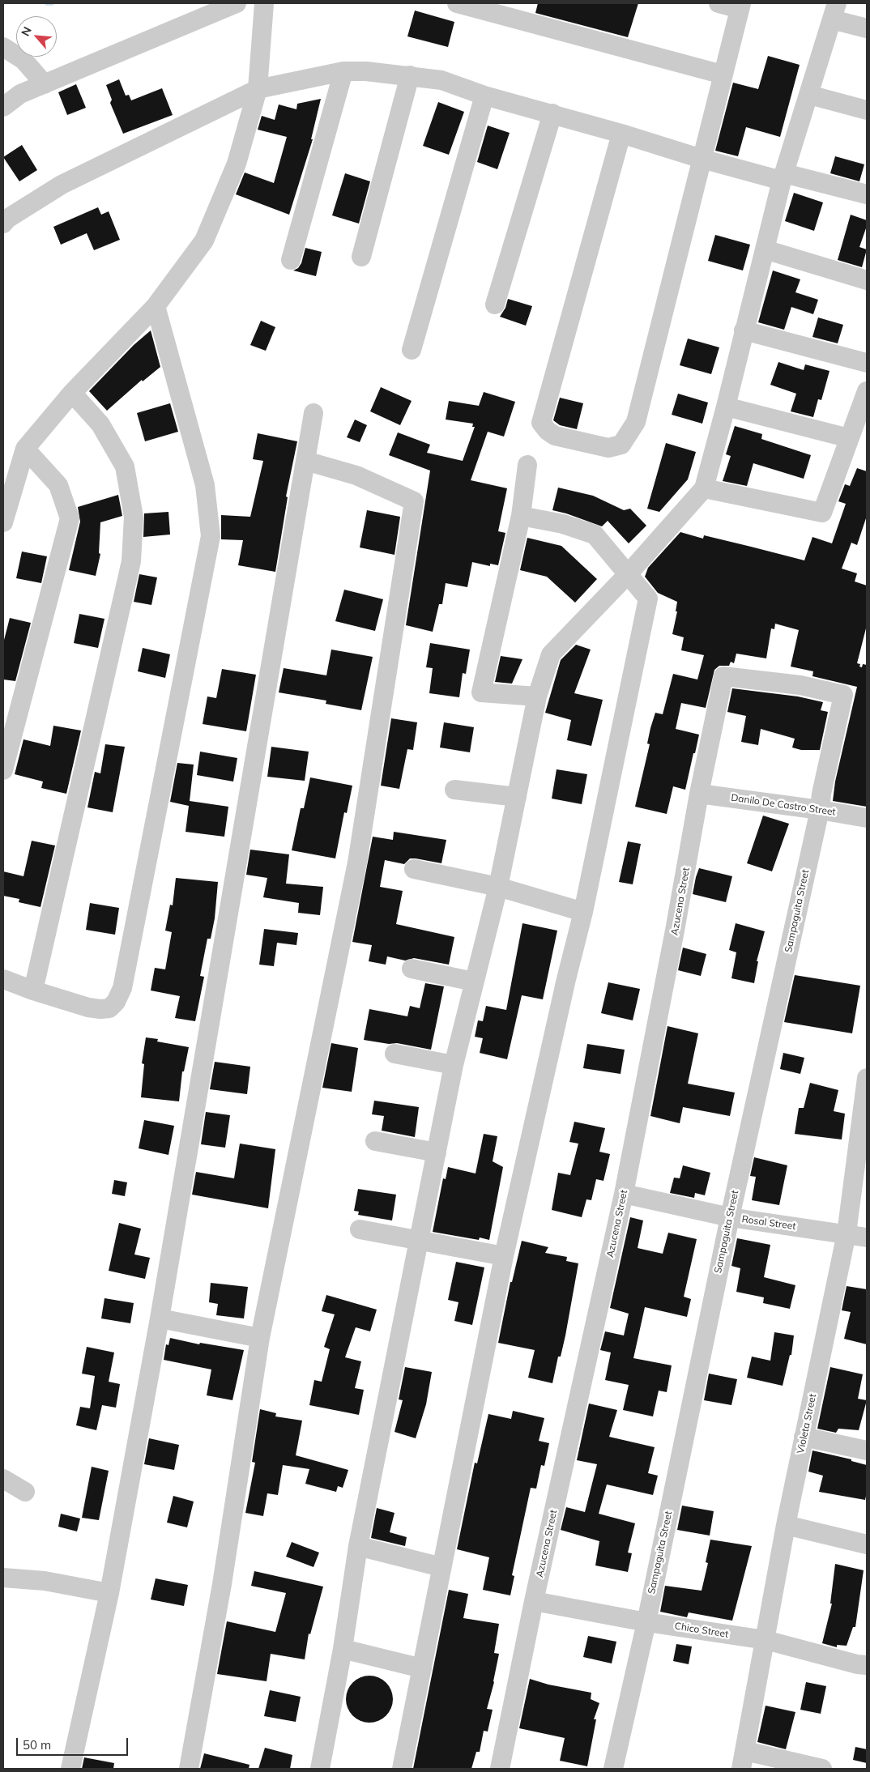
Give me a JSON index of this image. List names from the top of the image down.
{
  "streets": {
    "street": [
      "Danilo De Castro Street",
      "Azucena Street",
      "Sampaguita Street",
      "Rosal Street",
      "Violeta Street",
      "Chico Street"
    ]
  },
  "crossings": [
    ["Danilo De Castro Street", "Azucena Street"],
    ["Danilo De Castro Street", "Sampaguita Street"],
    ["Azucena Street", "Sampaguita Street"],
    ["Azucena Street", "Rosal Street"],
    ["Azucena Street", "Chico Street"],
    ["Sampaguita Street", "Rosal Street"],
    ["Sampaguita Street", "Chico Street"],
    ["Rosal Street", "Violeta Street"],
    ["Violeta Street", "Chico Street"]
  ],
  "scale_bar": "50 m",
  "north": "top left"
}
